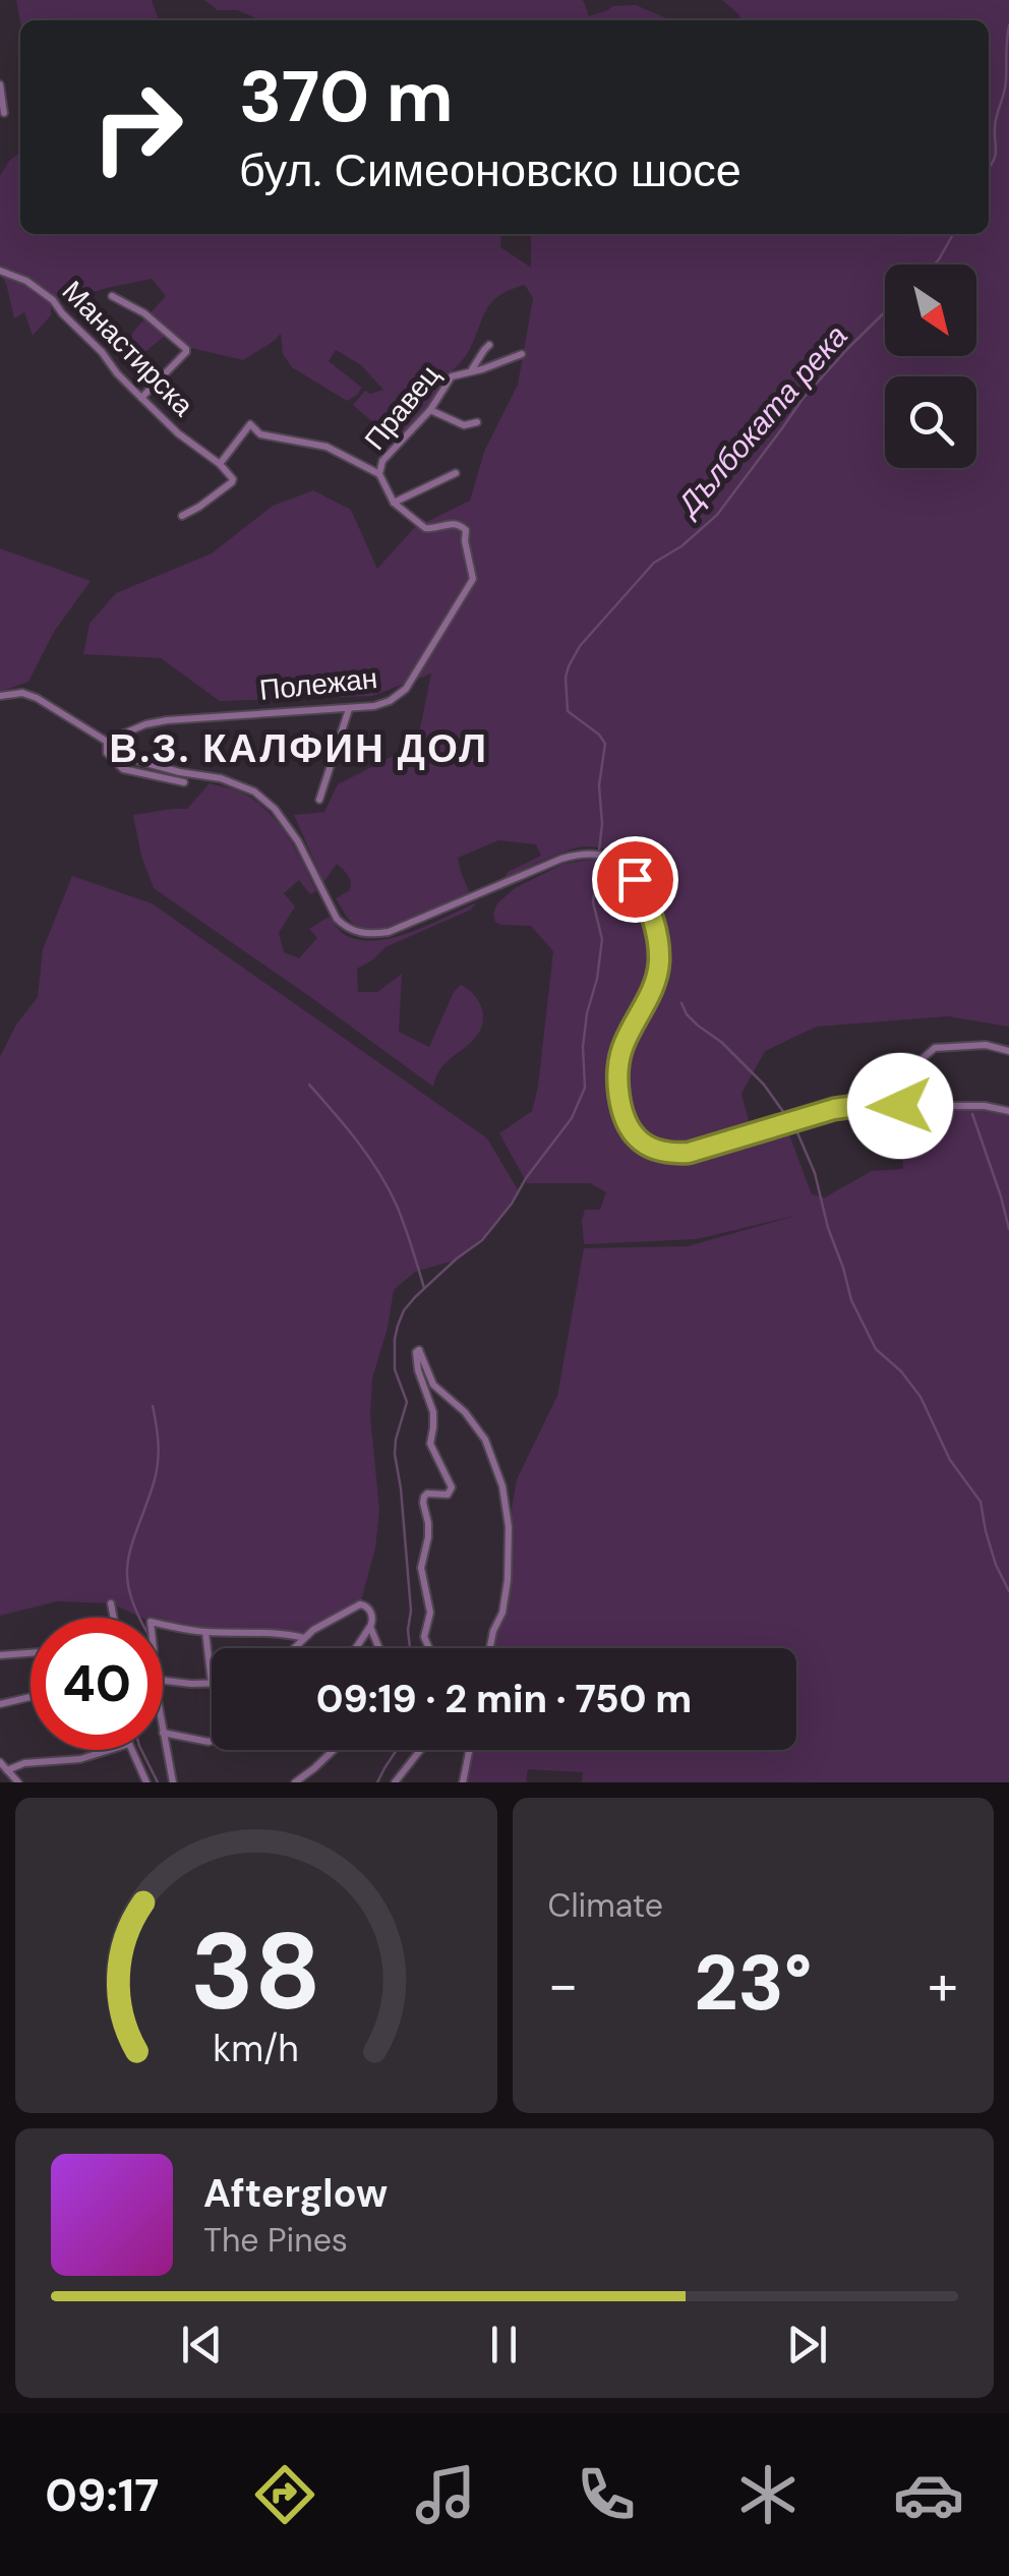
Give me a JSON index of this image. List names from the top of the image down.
{
  "streets": {
    "street": ["Манастирска", "Правец", "Полежан"]
  },
  "districts": ["В.З. КАЛФИН ДОЛ"],
  "water": ["Дълбоката река"],
  "north": "bottom right",
  "page": {
    "turn": ["370 m", "бул. Симеоновско шосе"],
    "limit": "40",
    "trip": "09:19 · 2 min · 750 m",
    "tile": "Climate",
    "heat": ["−", "23°", "+"],
    "song": ["Afterglow", "The Pines"],
    "tabs": "09:17",
    "gauge": ["38", "km/h"]
  }
}
